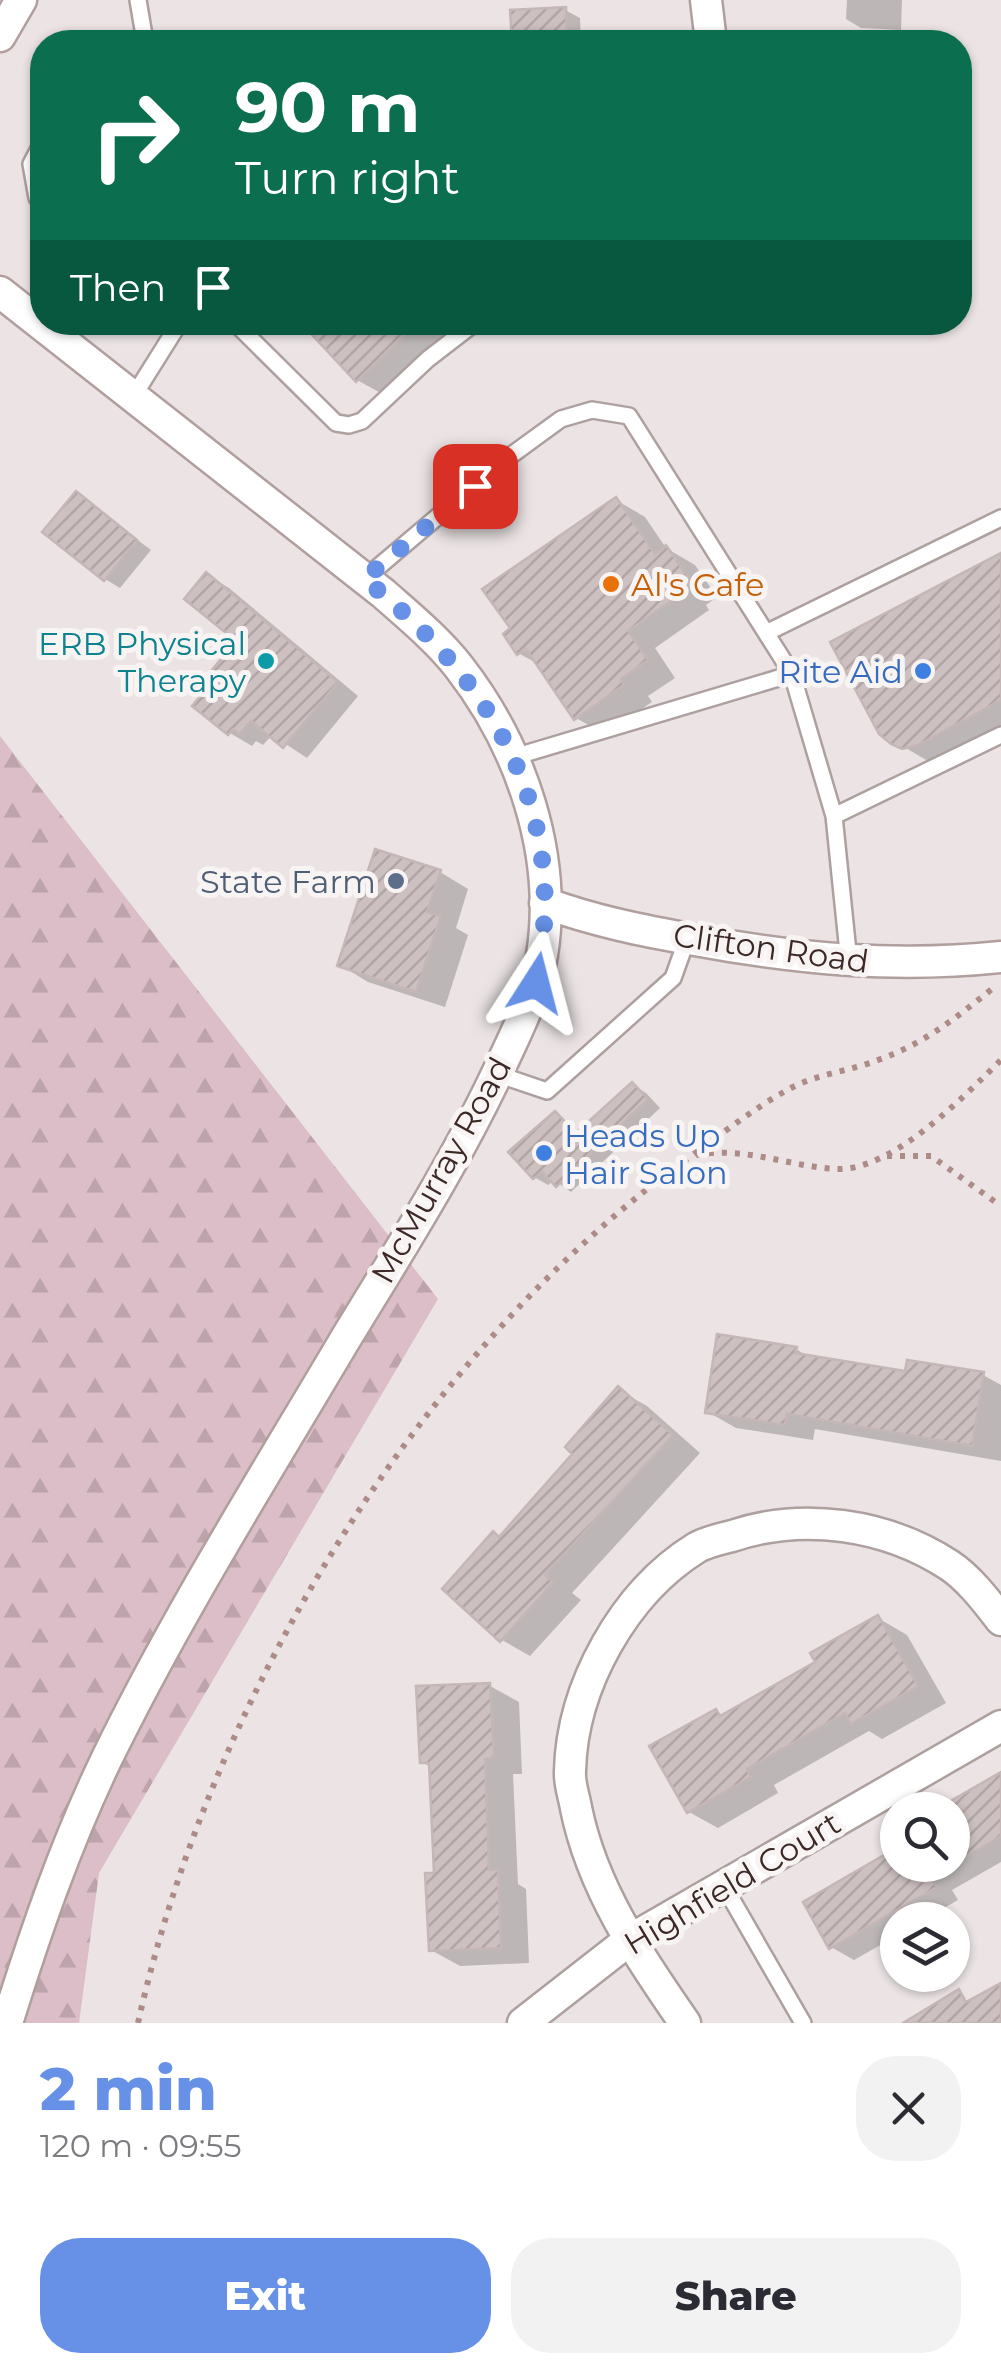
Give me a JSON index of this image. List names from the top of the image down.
{
  "streets": {
    "street": ["Clifton Road", "McMurray Road", "Highfield Court"]
  },
  "crossings": [
    ["Clifton Road", "McMurray Road"]
  ],
  "places": [
    "Al's Cafe",
    "ERB Physical Therapy",
    "Rite Aid",
    "State Farm",
    "Heads Up Hair Salon"
  ],
  "page": {
    "turn": ["90 m", "Turn right"],
    "then": "Then",
    "heading": ["2 min", "120 m · 09:55"],
    "buttons": ["Exit", "Share"]
  }
}
